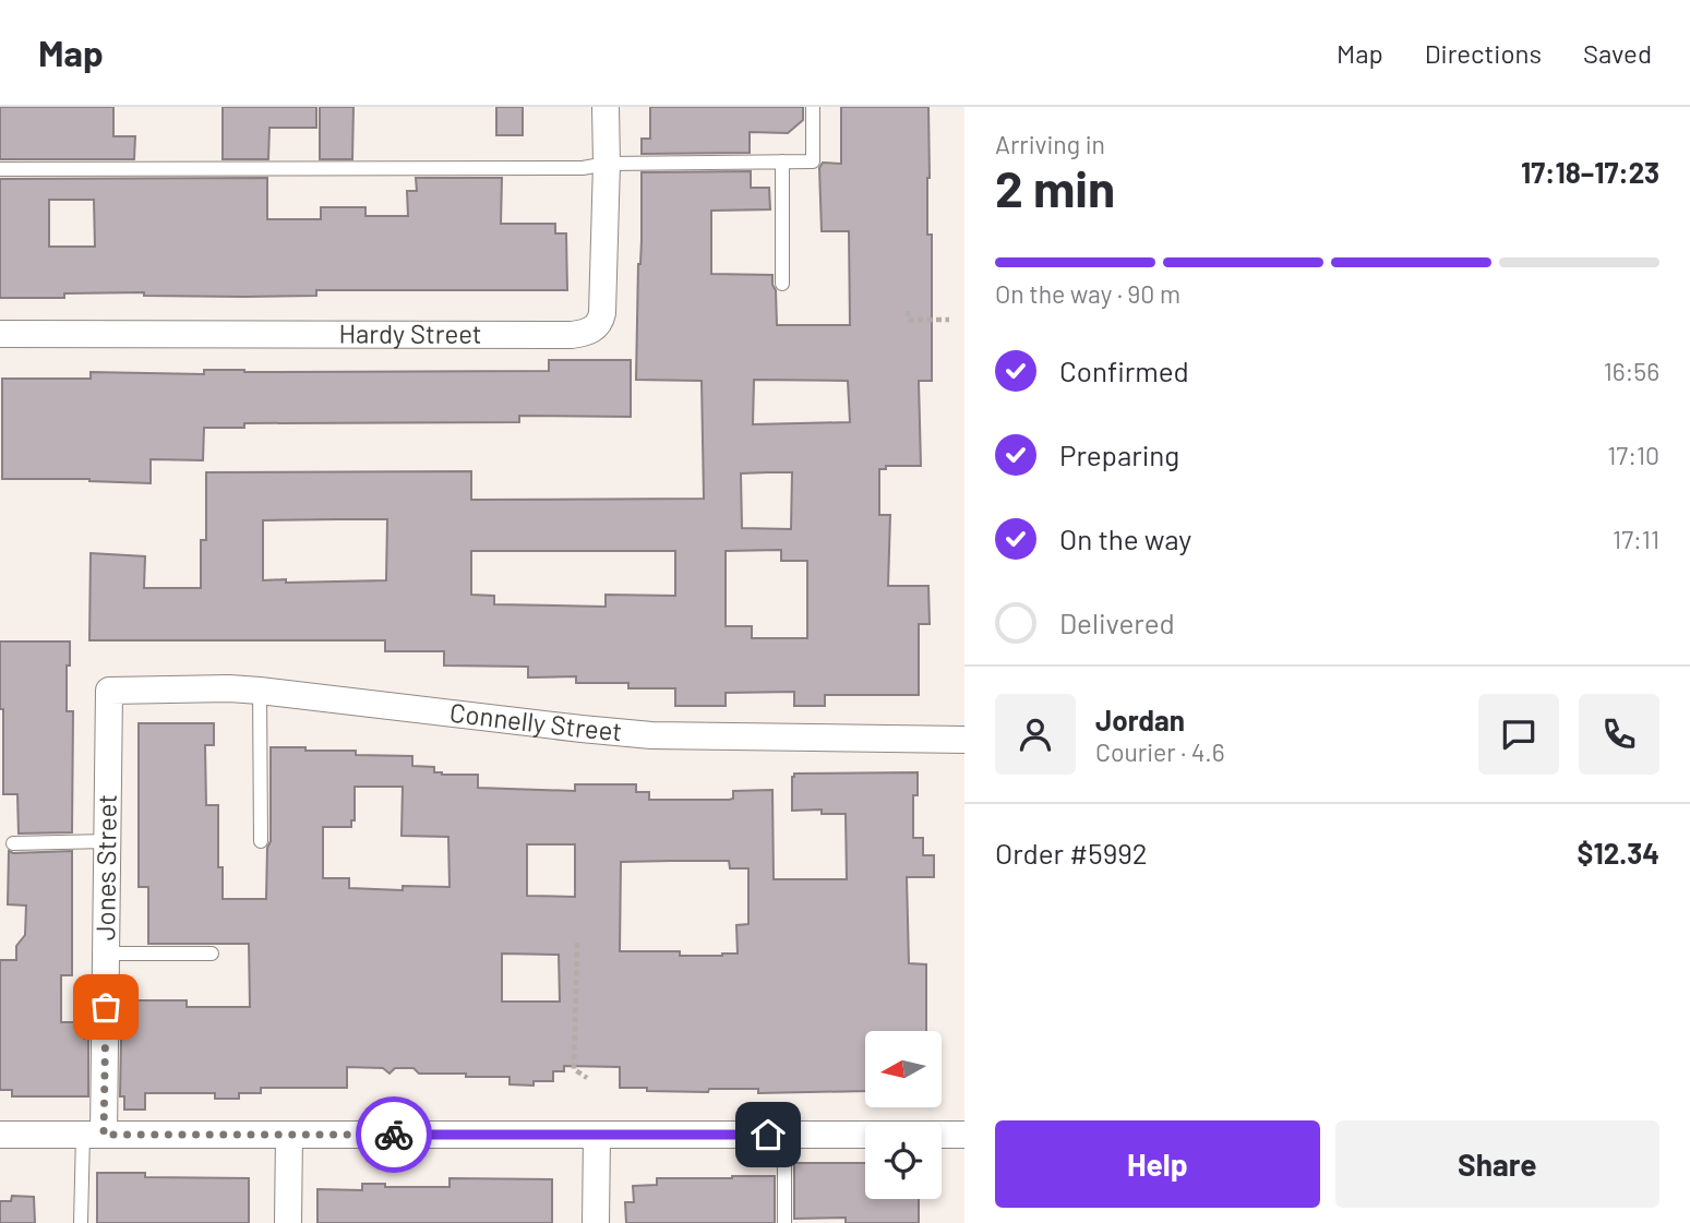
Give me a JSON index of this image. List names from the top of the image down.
{
  "streets": {
    "street": ["Hardy Street", "Connelly Street", "Jones Street"]
  },
  "crossings": [
    ["Connelly Street", "Jones Street"]
  ],
  "north": "left",
  "page": {
    "header": "Map",
    "nav": ["Map", "Directions", "Saved"],
    "heading": ["2 min", "Arriving in", "17:18–17:23"],
    "panel": [
      "Jordan",
      "Courier · 4.6",
      "Order #5992",
      "$12.34"
    ],
    "bar": "On the way · 90 m",
    "list": [
      ["Confirmed", "16:56"],
      ["Preparing", "17:10"],
      ["On the way", "17:11"],
      "Delivered"
    ],
    "buttons": ["Help", "Share"]
  }
}
